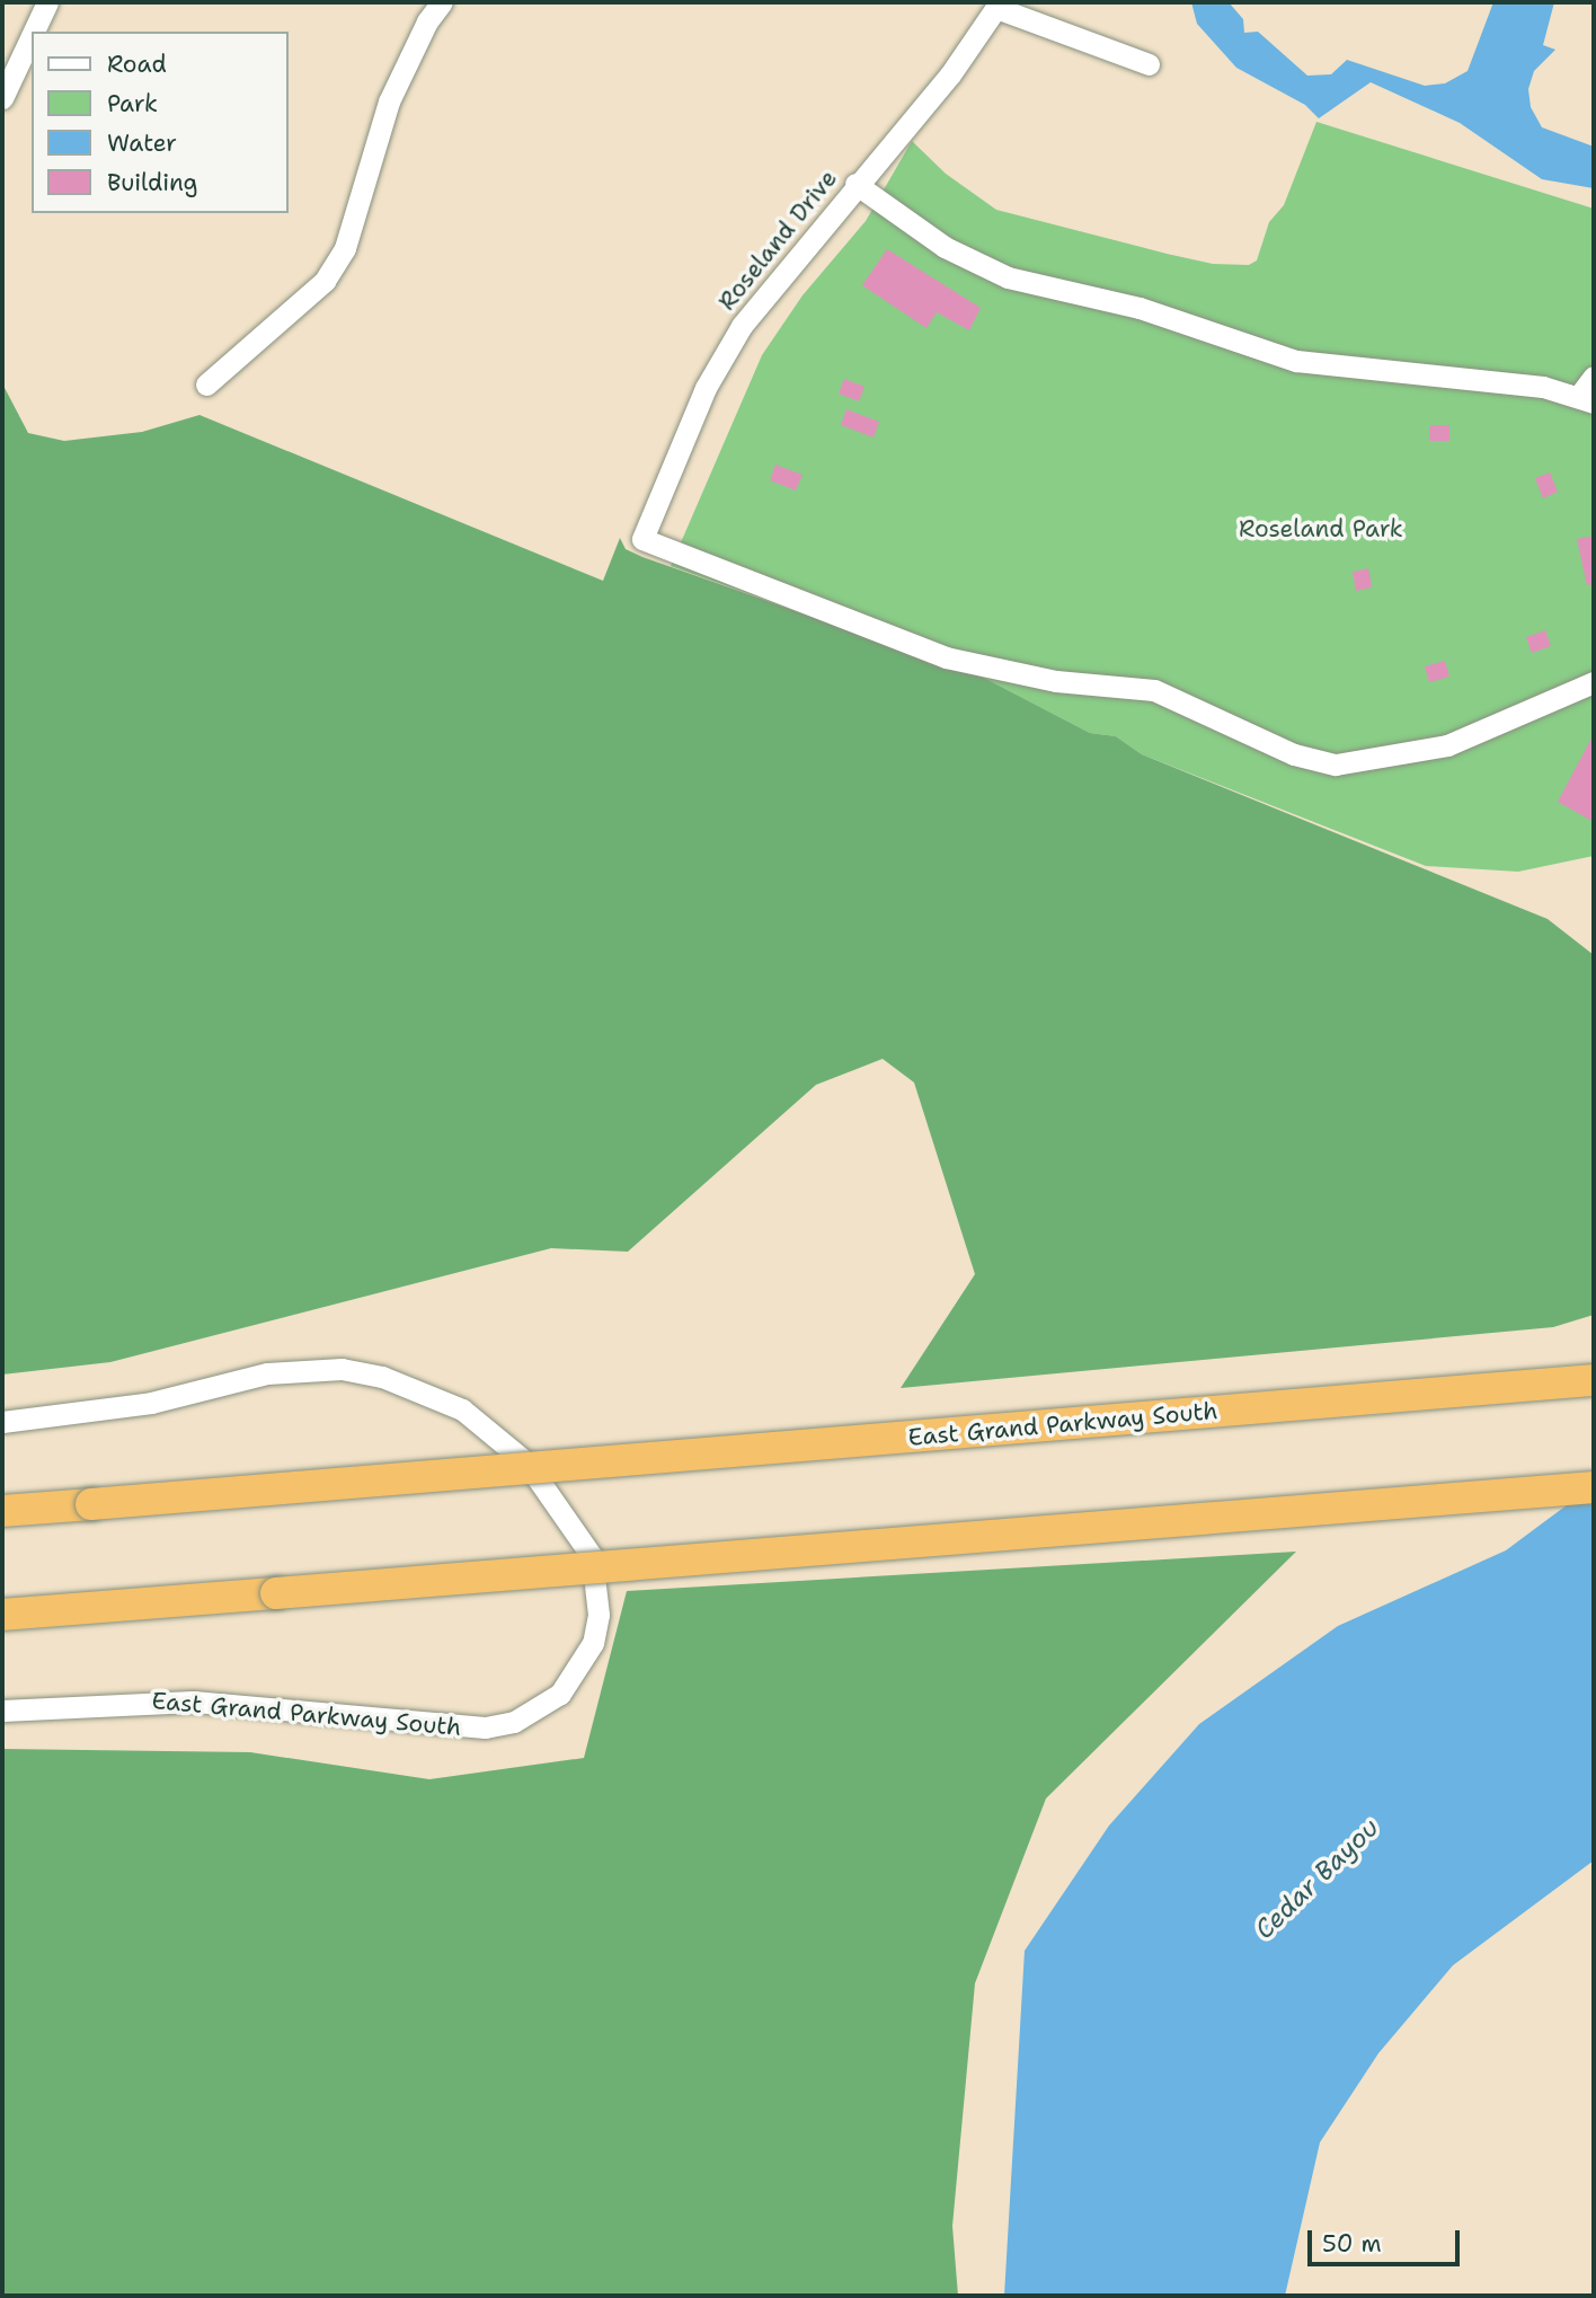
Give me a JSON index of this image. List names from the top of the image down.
{
  "streets": {
    "highway": ["East Grand Parkway South"],
    "street": ["Roseland Drive"]
  },
  "water": ["Cedar Bayou"],
  "parks": ["Roseland Park"],
  "legend": [
    "Road",
    "Park",
    "Water",
    "Building"
  ],
  "scale_bar": "50 m"
}
